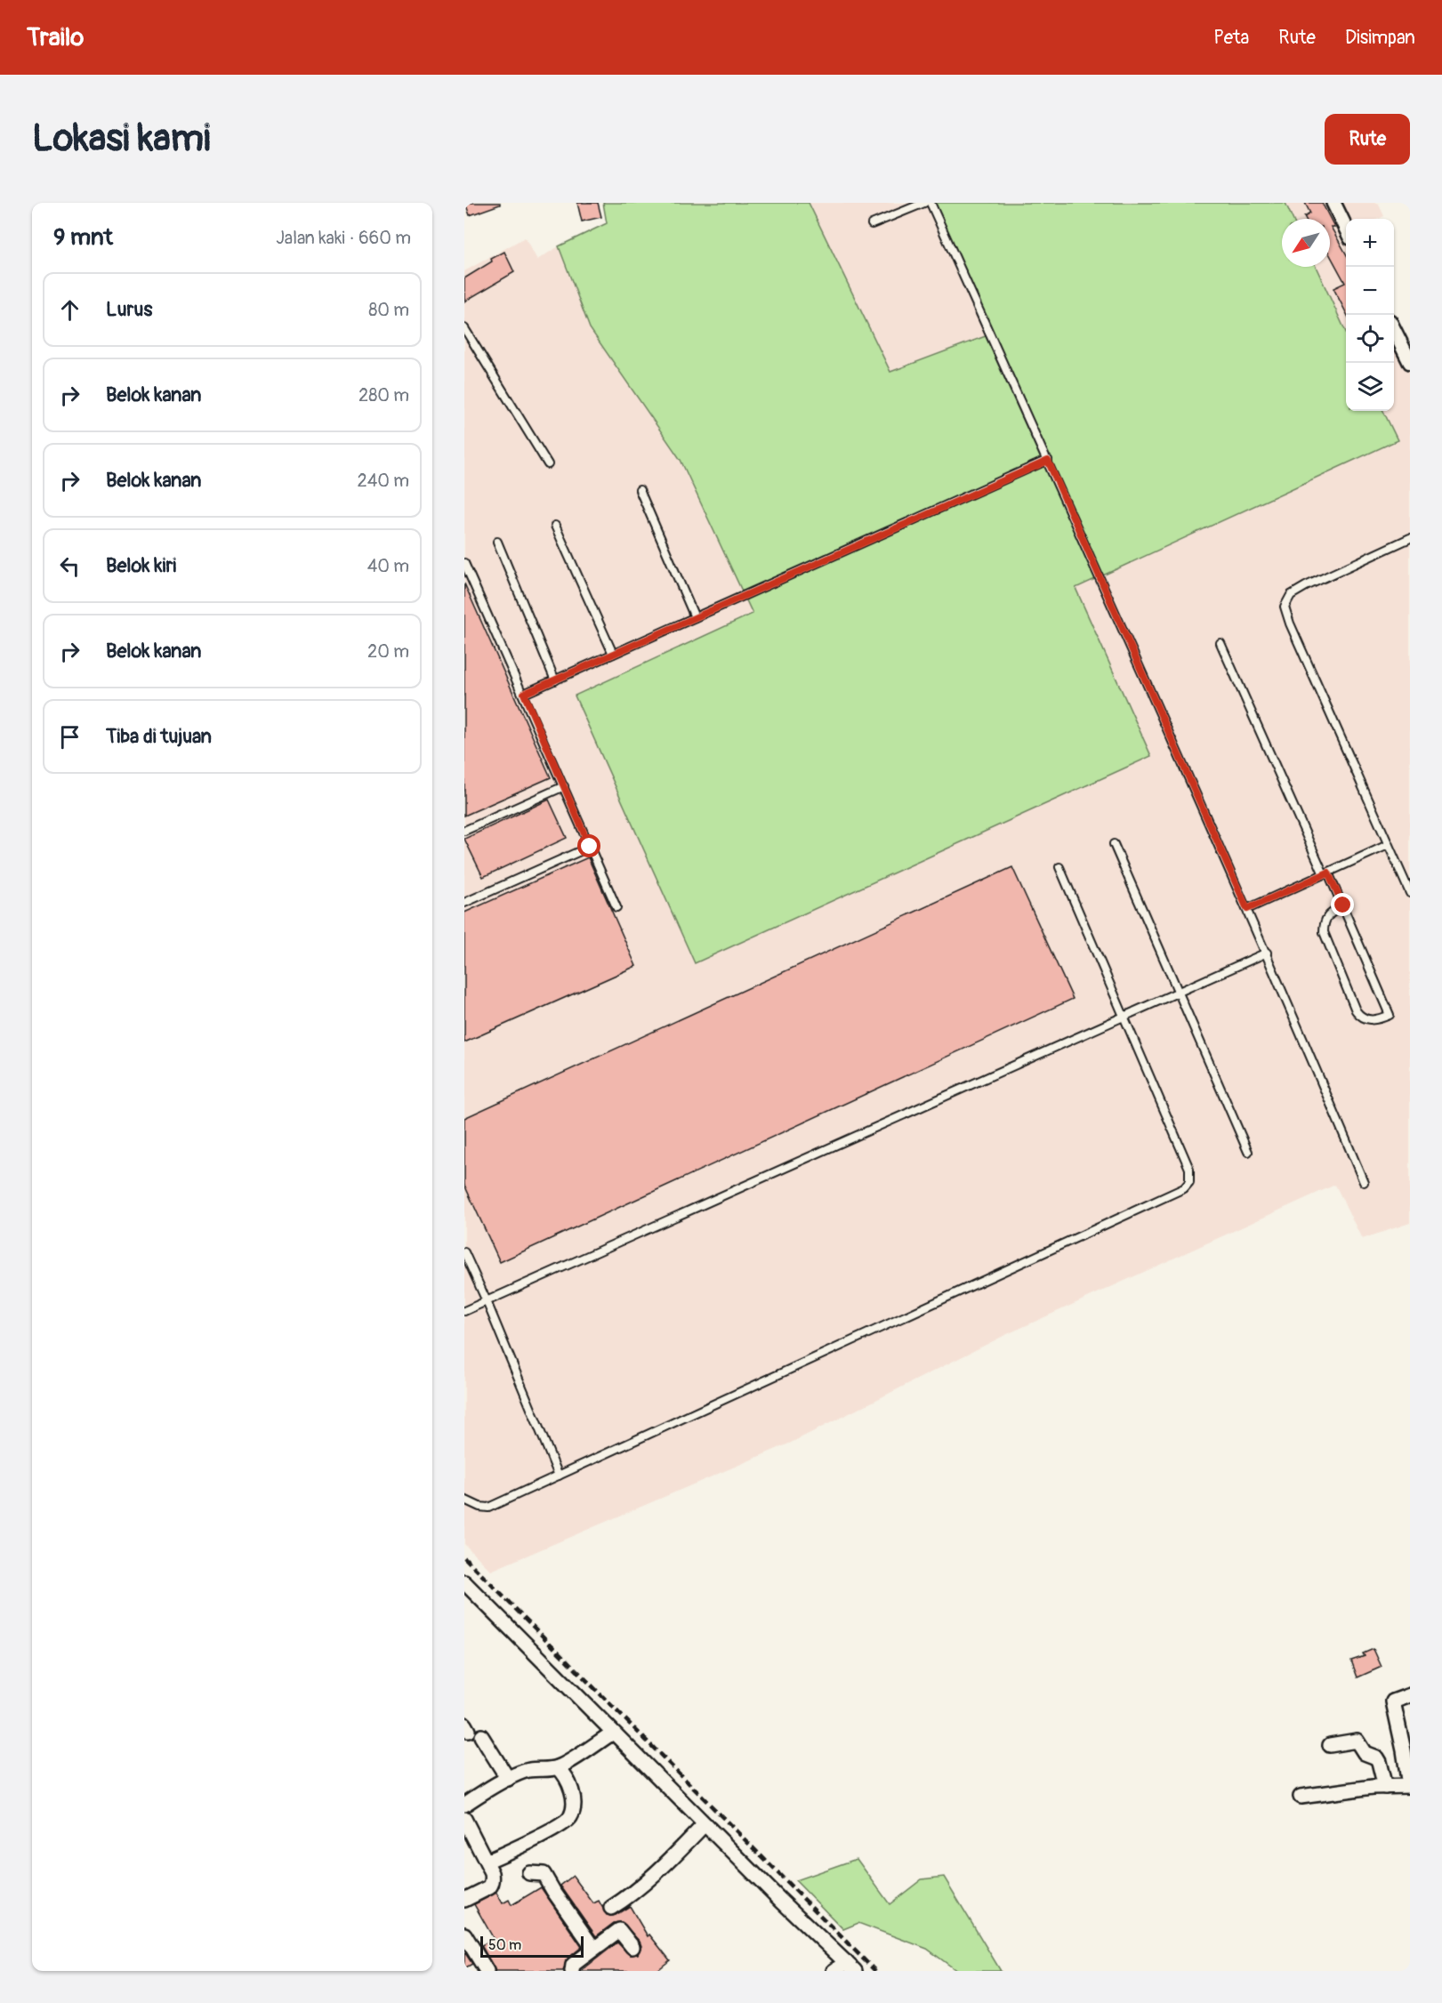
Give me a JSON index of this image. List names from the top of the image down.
{
  "scale_bar": "50 m",
  "north": "bottom left",
  "page": {
    "header": "Trailo",
    "nav": ["Peta", "Rute", "Disimpan"],
    "buttons": "Rute",
    "title": "Lokasi kami",
    "heading": ["9 mnt", "Jalan kaki · 660 m"],
    "map_buttons": ["+", "−"],
    "list": [
      ["Lurus", "80 m"],
      ["Belok kanan", "280 m"],
      ["Belok kanan", "240 m"],
      ["Belok kiri", "40 m"],
      ["Belok kanan", "20 m"],
      "Tiba di tujuan"
    ],
    "scale": "50 m"
  }
}
